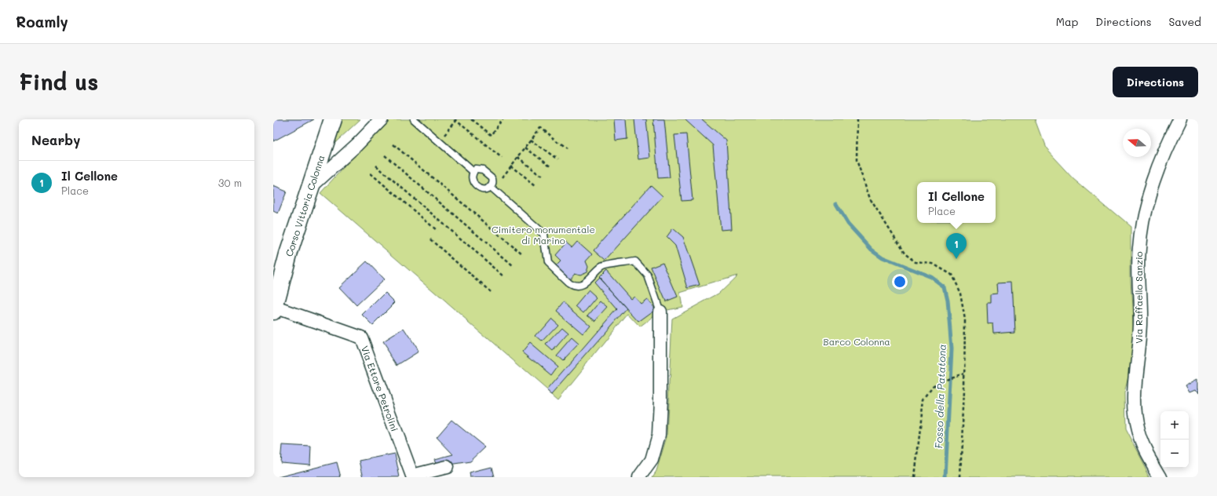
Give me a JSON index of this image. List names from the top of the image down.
{
  "streets": {
    "main road": ["Corso Vittoria Colonna"],
    "street": ["Via Raffaello Sanzio", "Via Ettore Petrolini"]
  },
  "crossings": [
    ["Corso Vittoria Colonna", "Via Ettore Petrolini"]
  ],
  "water": ["Fosso della Patatona"],
  "parks": ["Cimitero monumentale di Marino", "Barco Colonna"],
  "north": "left",
  "page": {
    "header": "Roamly",
    "nav": ["Map", "Directions", "Saved"],
    "buttons": "Directions",
    "title": "Find us",
    "heading": "Nearby",
    "list": [
      {
        "mark": "1",
        "name": "Il Cellone",
        "note": "Place",
        "value": "30 m"
      }
    ],
    "popup": ["Il Cellone", "Place"],
    "pins": "1",
    "map_buttons": ["+", "−"]
  }
}
